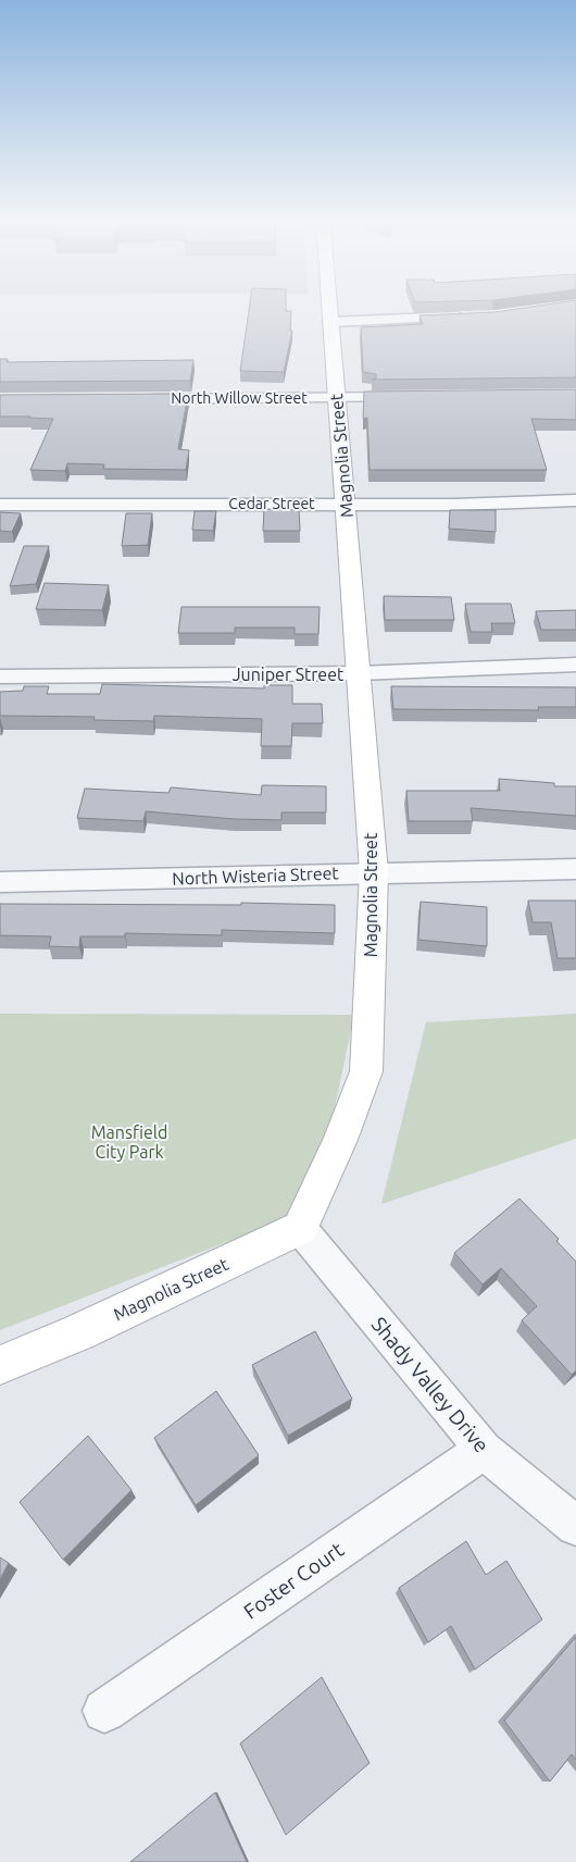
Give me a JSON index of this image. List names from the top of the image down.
{
  "streets": {
    "street": [
      "North Willow Street",
      "Magnolia Street",
      "Cedar Street",
      "Juniper Street",
      "North Wisteria Street",
      "Shady Valley Drive",
      "Foster Court"
    ]
  },
  "crossings": [
    ["North Willow Street", "Magnolia Street"],
    ["Magnolia Street", "Cedar Street"],
    ["Magnolia Street", "Juniper Street"],
    ["Magnolia Street", "North Wisteria Street"],
    ["Magnolia Street", "Shady Valley Drive"],
    ["Shady Valley Drive", "Foster Court"]
  ],
  "parks": ["Mansfield City Park"]
}
